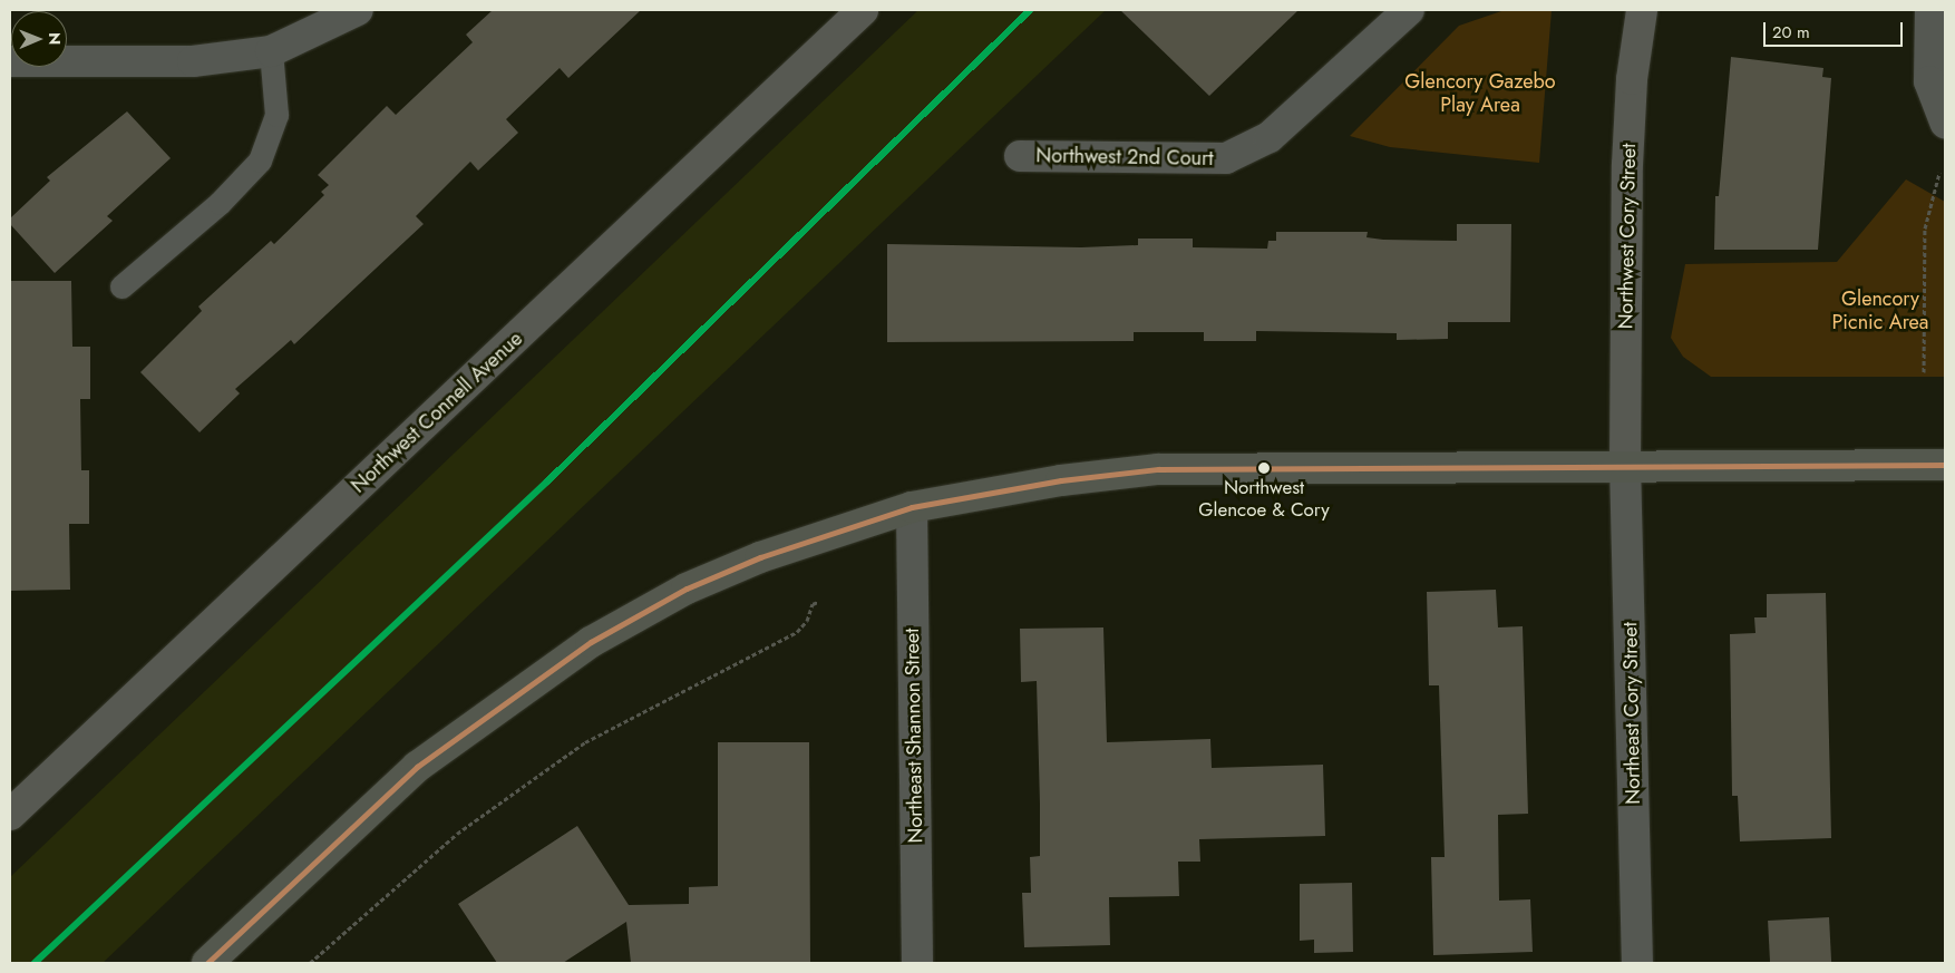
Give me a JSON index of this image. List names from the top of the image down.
{
  "streets": {
    "street": [
      "Northwest 2nd Court",
      "Northwest Cory Street",
      "Northwest Connell Avenue",
      "Northeast Cory Street",
      "Northeast Shannon Street"
    ]
  },
  "crossings": [
    ["Northwest Cory Street", "Northeast Cory Street"]
  ],
  "parks": ["Glencory Gazebo Play Area", "Glencory Picnic Area"],
  "places": ["Northwest Glencoe & Cory"],
  "scale_bar": "20 m",
  "north": "right"
}
